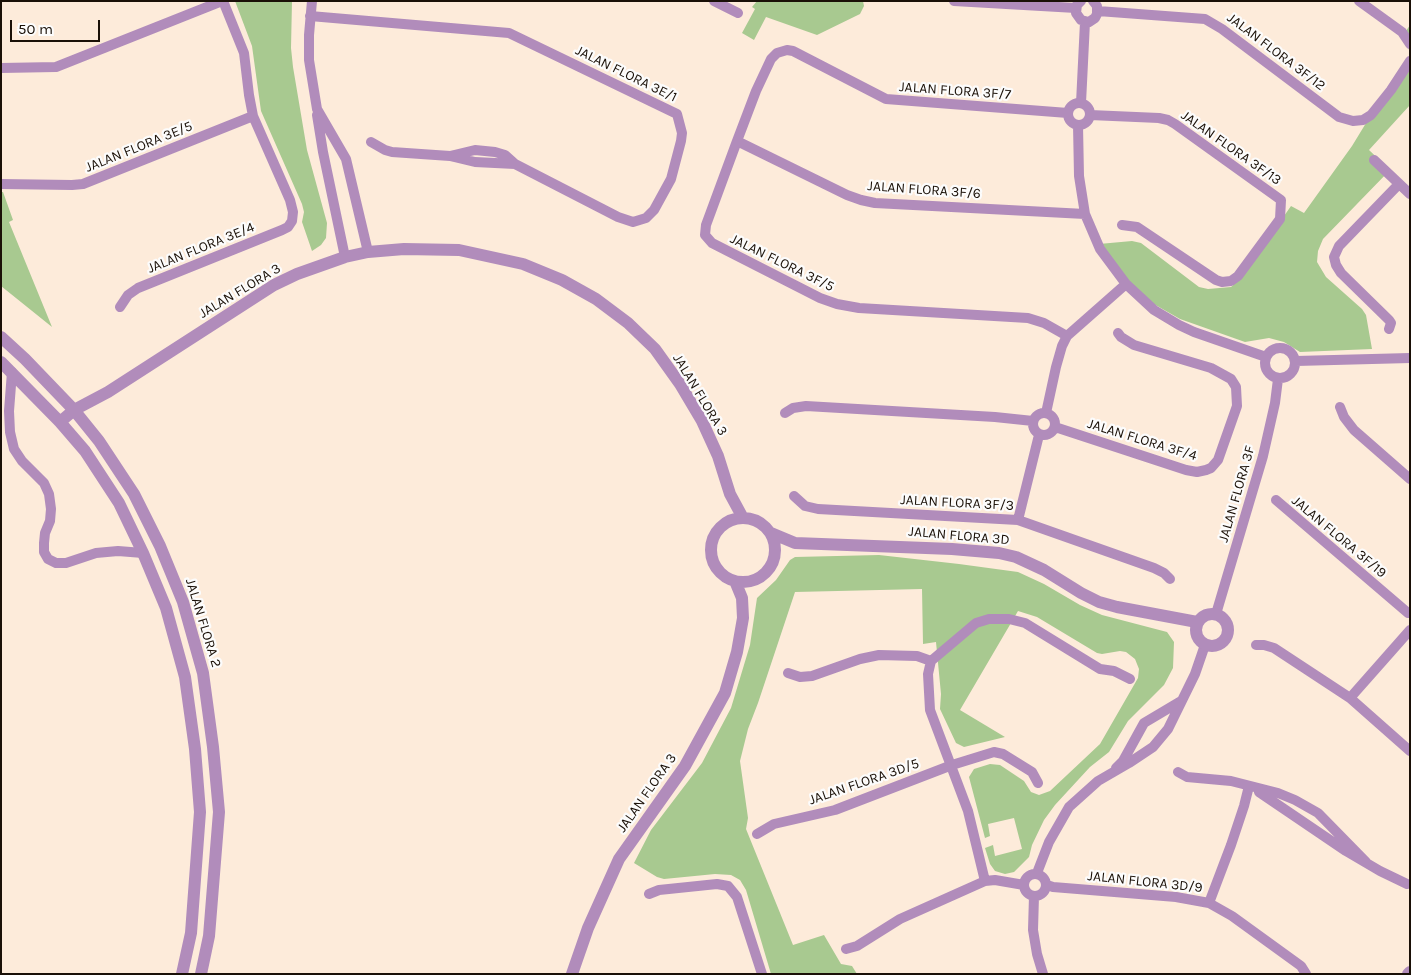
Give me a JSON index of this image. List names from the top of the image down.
{
  "streets": {
    "street": [
      "JALAN FLORA 3F/12",
      "JALAN FLORA 3E/1",
      "JALAN FLORA 3F/7",
      "JALAN FLORA 3E/5",
      "JALAN FLORA 3F/13",
      "JALAN FLORA 3F/6",
      "JALAN FLORA 3E/4",
      "JALAN FLORA 3F/5",
      "JALAN FLORA 3",
      "JALAN FLORA 3F/4",
      "JALAN FLORA 3F",
      "JALAN FLORA 3F/3",
      "JALAN FLORA 3D",
      "JALAN FLORA 3F/19",
      "JALAN FLORA 2",
      "JALAN FLORA 3D/5",
      "JALAN FLORA 3D/9"
    ]
  },
  "crossings": [
    ["JALAN FLORA 3F/7", "JALAN FLORA 3F/13"],
    ["JALAN FLORA 3F/7", "JALAN FLORA 3F/6"],
    ["JALAN FLORA 3F/7", "JALAN FLORA 3F/5"],
    ["JALAN FLORA 3E/5", "JALAN FLORA 3E/4"],
    ["JALAN FLORA 3F/6", "JALAN FLORA 3F/5"],
    ["JALAN FLORA 3", "JALAN FLORA 3D"],
    ["JALAN FLORA 3", "JALAN FLORA 2"],
    ["JALAN FLORA 3F", "JALAN FLORA 3D"]
  ],
  "scale_bar": "50 m"
}
